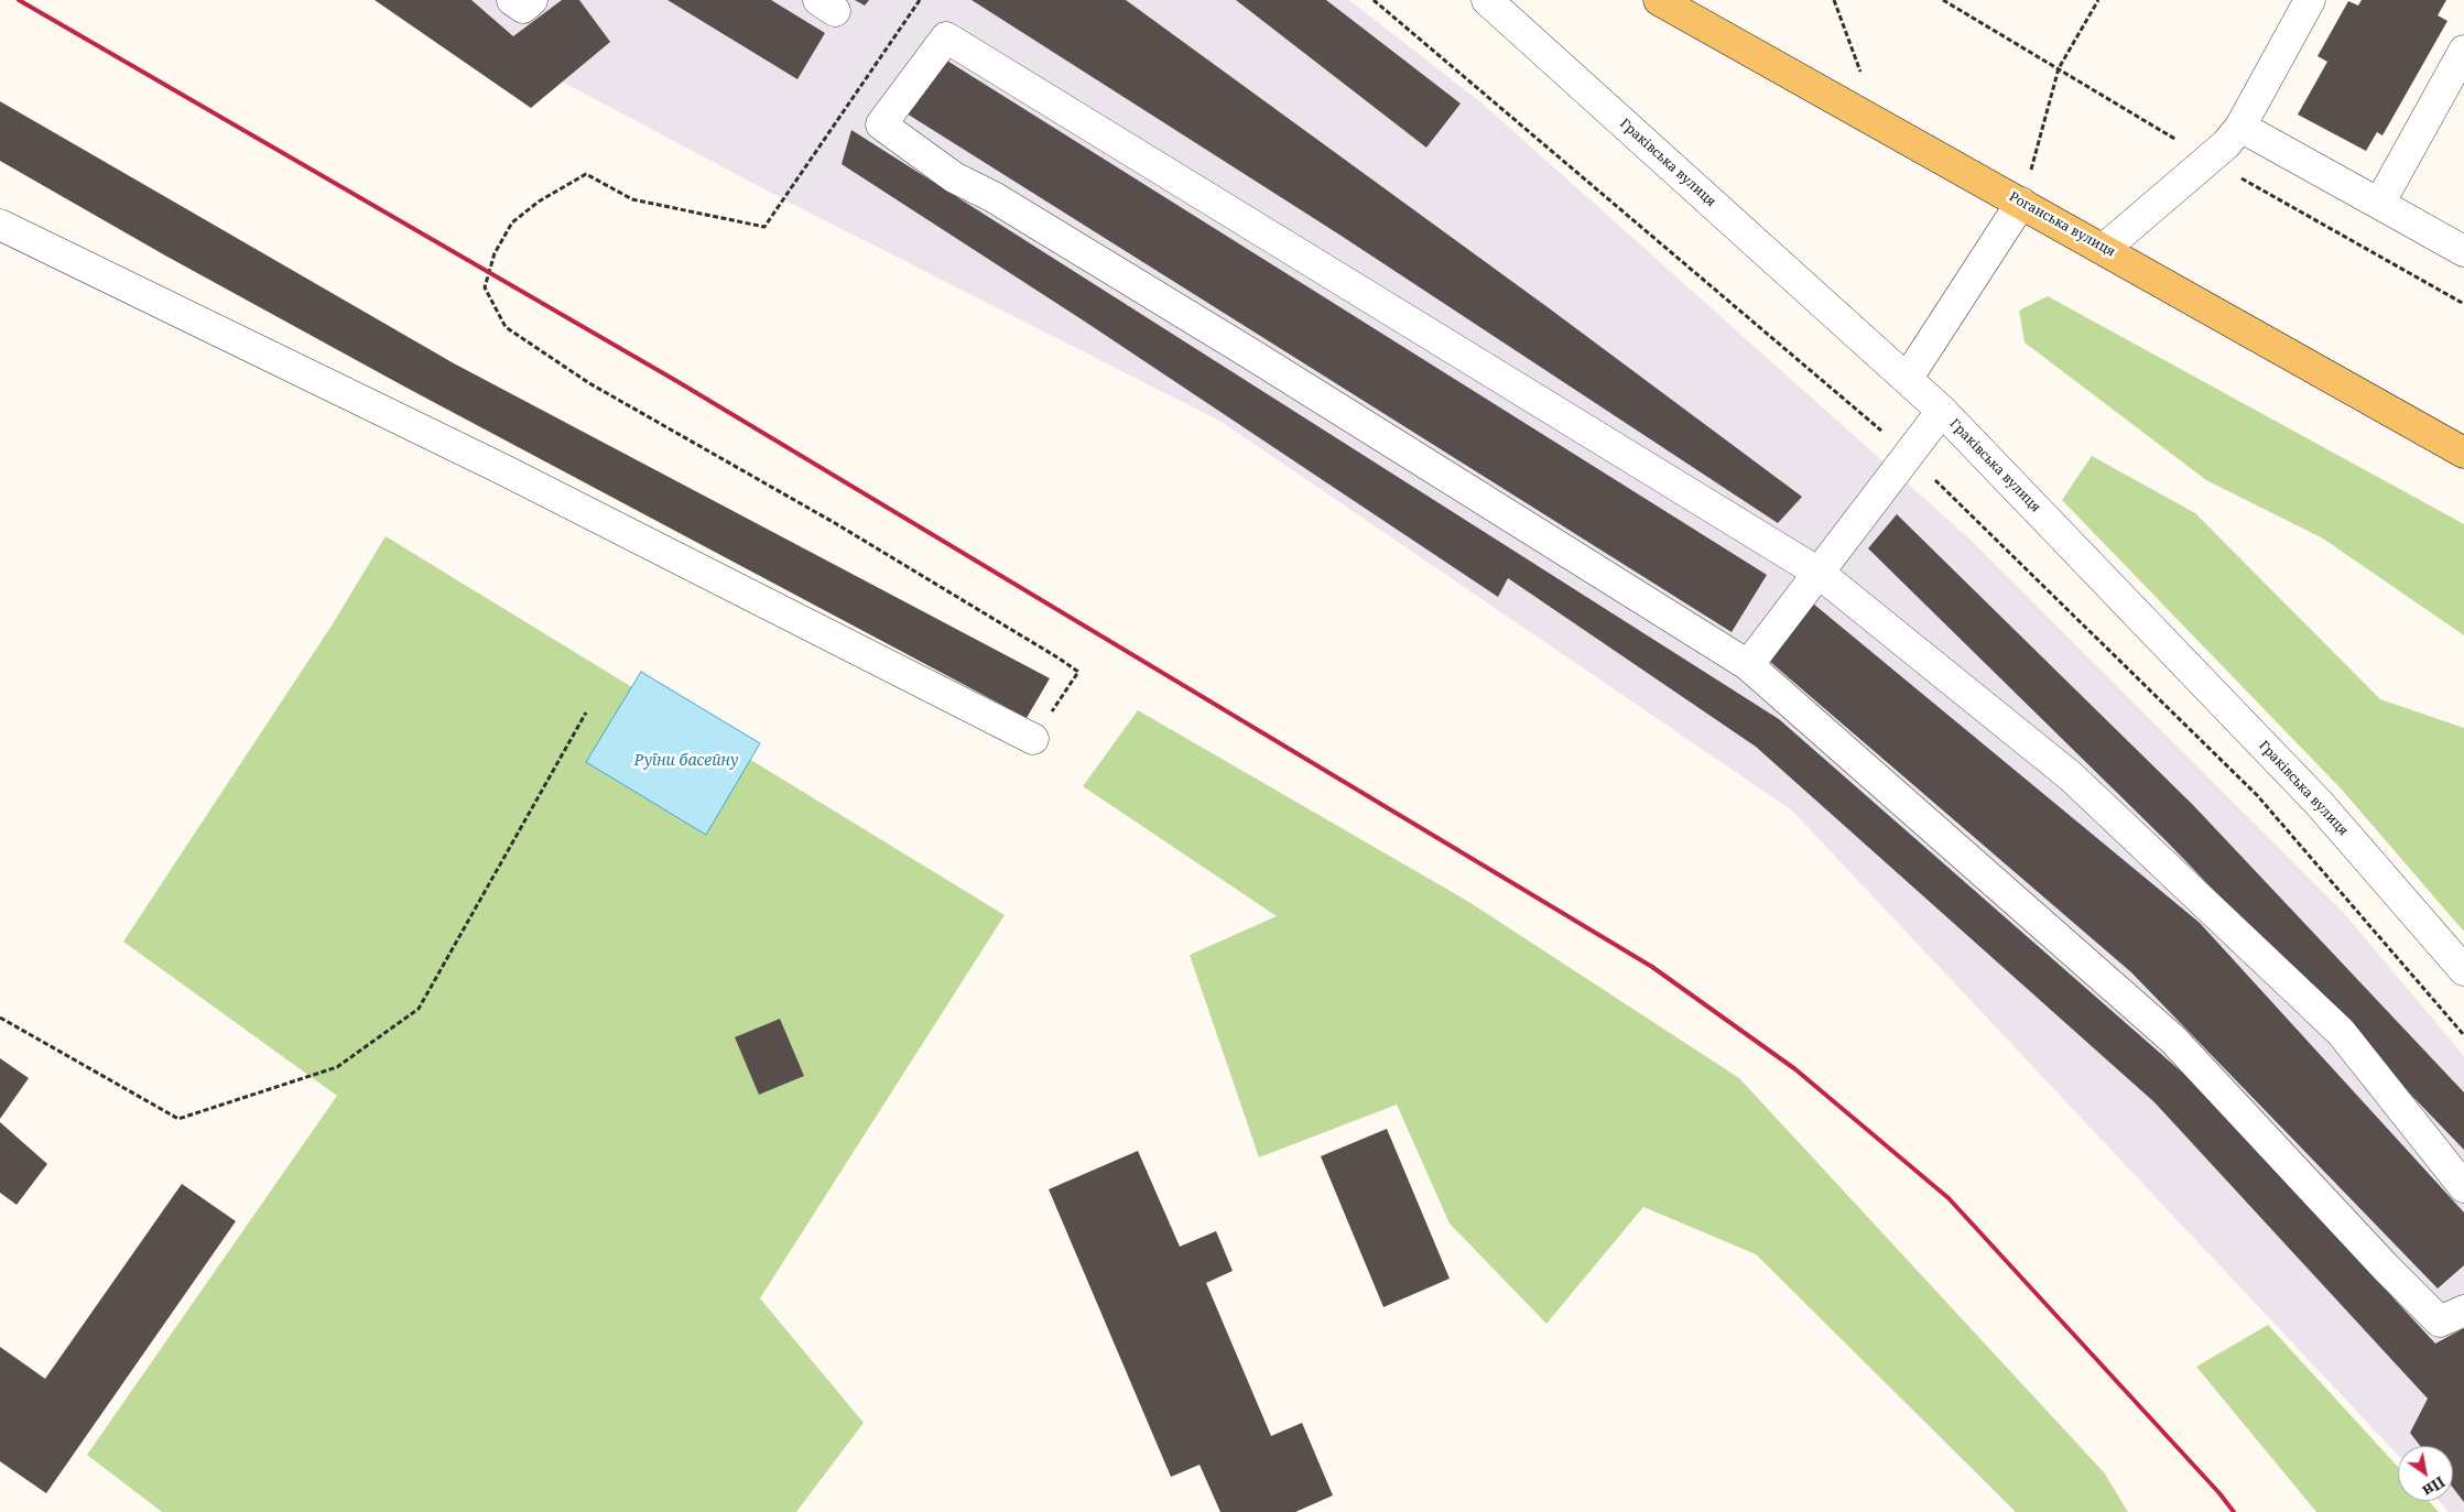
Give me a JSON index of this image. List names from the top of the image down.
{
  "streets": {
    "main road": ["Роганська вулиця"],
    "street": ["Граківська вулиця"]
  },
  "water": ["Руїни басейну"],
  "north": "bottom right"
}
